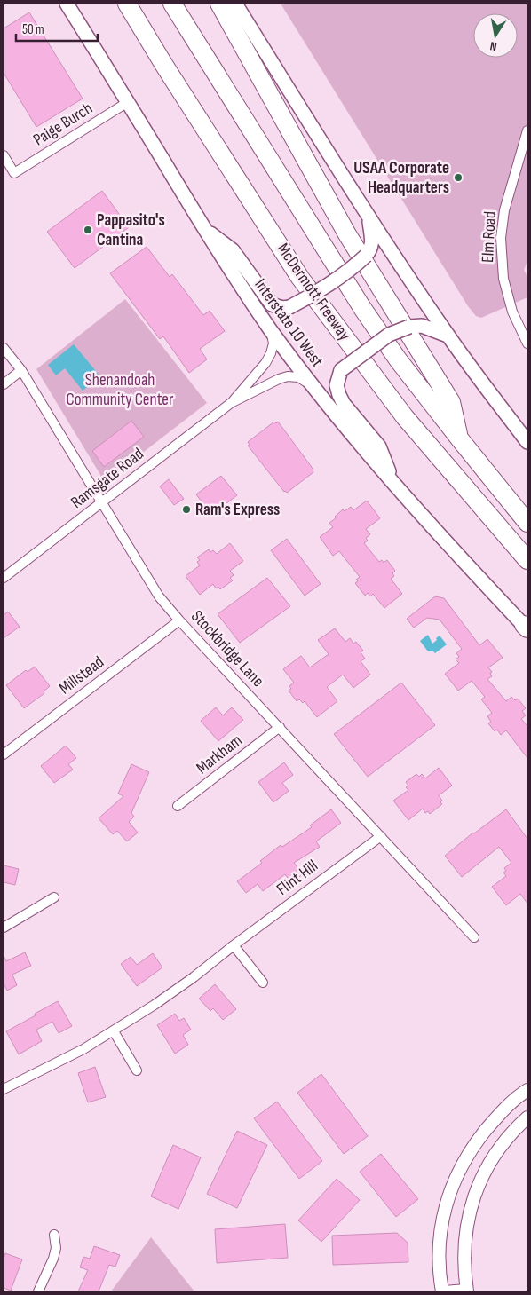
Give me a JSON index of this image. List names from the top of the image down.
{
  "streets": {
    "highway": ["McDermott Freeway"],
    "main road": ["Interstate 10 West"],
    "street": [
      "Paige Burch",
      "Elm Road",
      "Ramsgate Road",
      "Stockbridge Lane",
      "Millstead",
      "Markham",
      "Flint Hill"
    ]
  },
  "crossings": [
    ["Paige Burch", "Interstate 10 West"],
    ["Interstate 10 West", "Ramsgate Road"],
    ["Ramsgate Road", "Stockbridge Lane"],
    ["Stockbridge Lane", "Millstead"],
    ["Stockbridge Lane", "Markham"],
    ["Stockbridge Lane", "Flint Hill"]
  ],
  "parks": ["Shenandoah Community Center"],
  "places": ["USAA Corporate Headquarters", "Pappasito's Cantina", "Ram's Express"],
  "scale_bar": "50 m",
  "north": "bottom"
}
